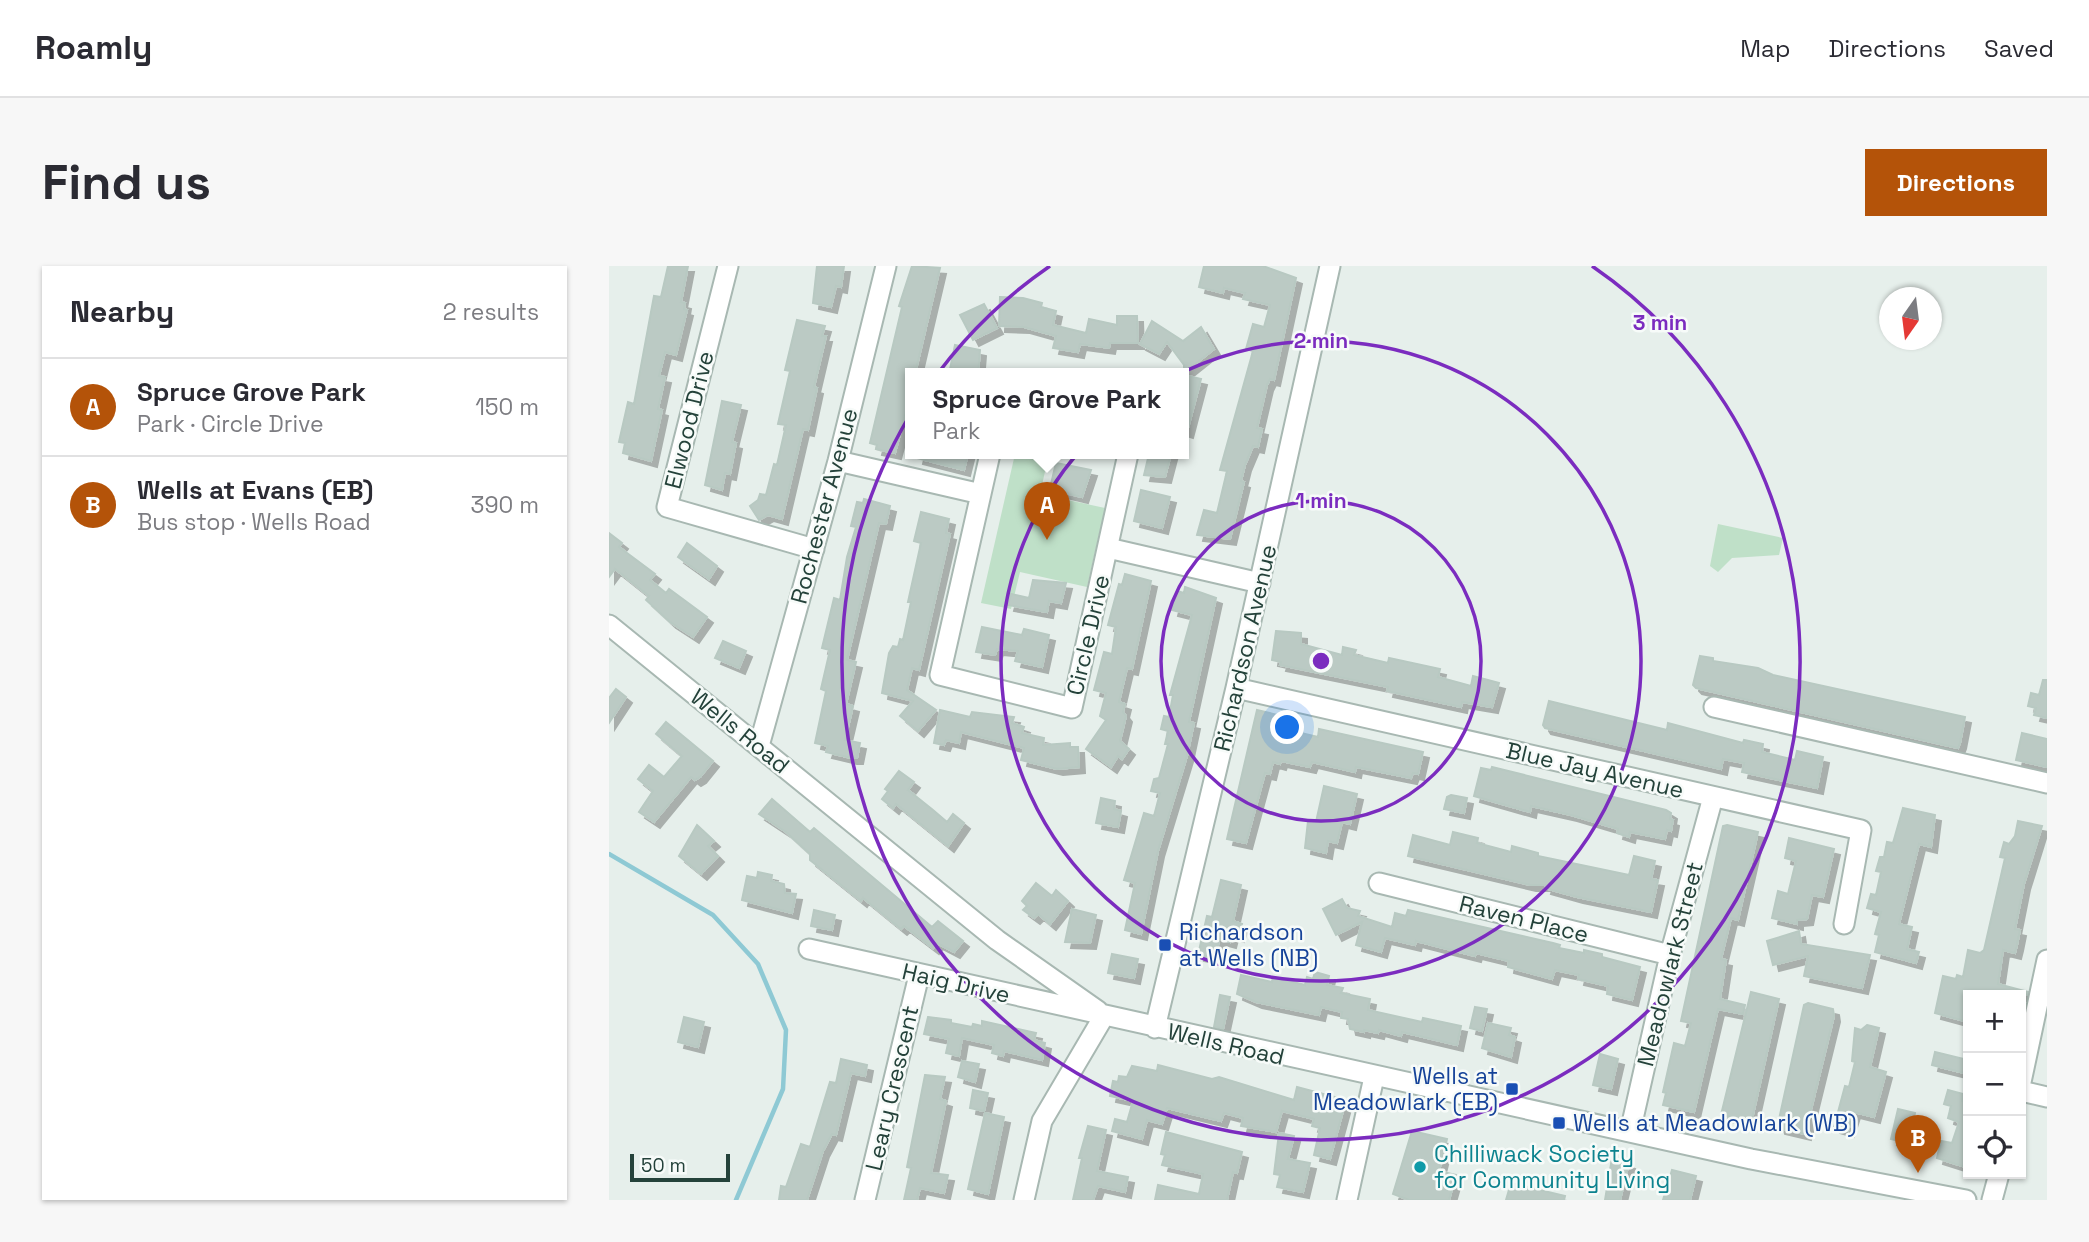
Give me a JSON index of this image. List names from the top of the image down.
{
  "streets": {
    "street": [
      "Elwood Drive",
      "Rochester Avenue",
      "Circle Drive",
      "Richardson Avenue",
      "Wells Road",
      "Blue Jay Avenue",
      "Raven Place",
      "Meadowlark Street",
      "Haig Drive",
      "Leary Crescent"
    ]
  },
  "crossings": [
    ["Elwood Drive", "Rochester Avenue"],
    ["Rochester Avenue", "Wells Road"],
    ["Richardson Avenue", "Wells Road"],
    ["Richardson Avenue", "Blue Jay Avenue"],
    ["Wells Road", "Meadowlark Street"],
    ["Wells Road", "Haig Drive"],
    ["Blue Jay Avenue", "Meadowlark Street"],
    ["Raven Place", "Meadowlark Street"],
    ["Haig Drive", "Leary Crescent"]
  ],
  "places": {
    "transit": ["Richardson at Wells (NB)", "Wells at Meadowlark (EB)", "Wells at Meadowlark (WB)"],
    "other": ["Chilliwack Society for Community Living"]
  },
  "scale_bar": "50 m",
  "north": "bottom",
  "page": {
    "header": "Roamly",
    "nav": ["Map", "Directions", "Saved"],
    "buttons": "Directions",
    "title": "Find us",
    "heading": ["Nearby", "2 results"],
    "list": [
      {
        "mark": "A",
        "name": "Spruce Grove Park",
        "note": "Park · Circle Drive",
        "value": "150 m"
      },
      {
        "mark": "B",
        "name": "Wells at Evans (EB)",
        "note": "Bus stop · Wells Road",
        "value": "390 m"
      }
    ],
    "popup": ["Spruce Grove Park", "Park"],
    "pins": ["A", "B"],
    "map_buttons": ["+", "−"],
    "scale": "50 m"
  },
  "rings": ["3 min", "2 min", "1 min"]
}
